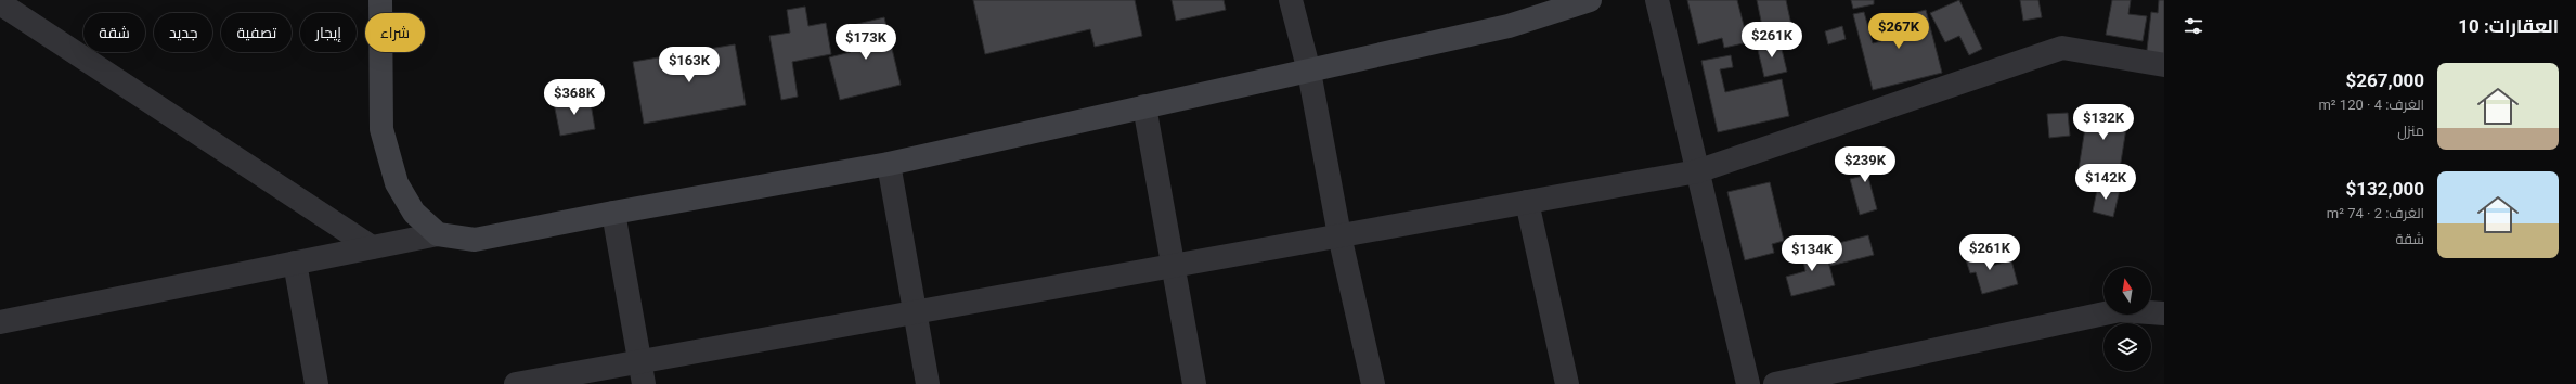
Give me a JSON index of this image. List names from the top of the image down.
{
  "north": "top",
  "page": {
    "heading": "العقارات: 10",
    "price": [
      "$267K",
      "$261K",
      "$173K",
      "$163K",
      "$368K",
      "$132K",
      "$239K",
      "$142K",
      "$261K",
      "$134K"
    ],
    "chip": [
      "شراء",
      "إيجار",
      "تصفية",
      "جديد",
      "شقة"
    ],
    "list": [
      {
        "name": "$267,000",
        "note": "الغرف: 4 · 120 m² · منزل"
      },
      {
        "name": "$132,000",
        "note": "الغرف: 2 · 74 m² · شقة"
      }
    ]
  }
}
